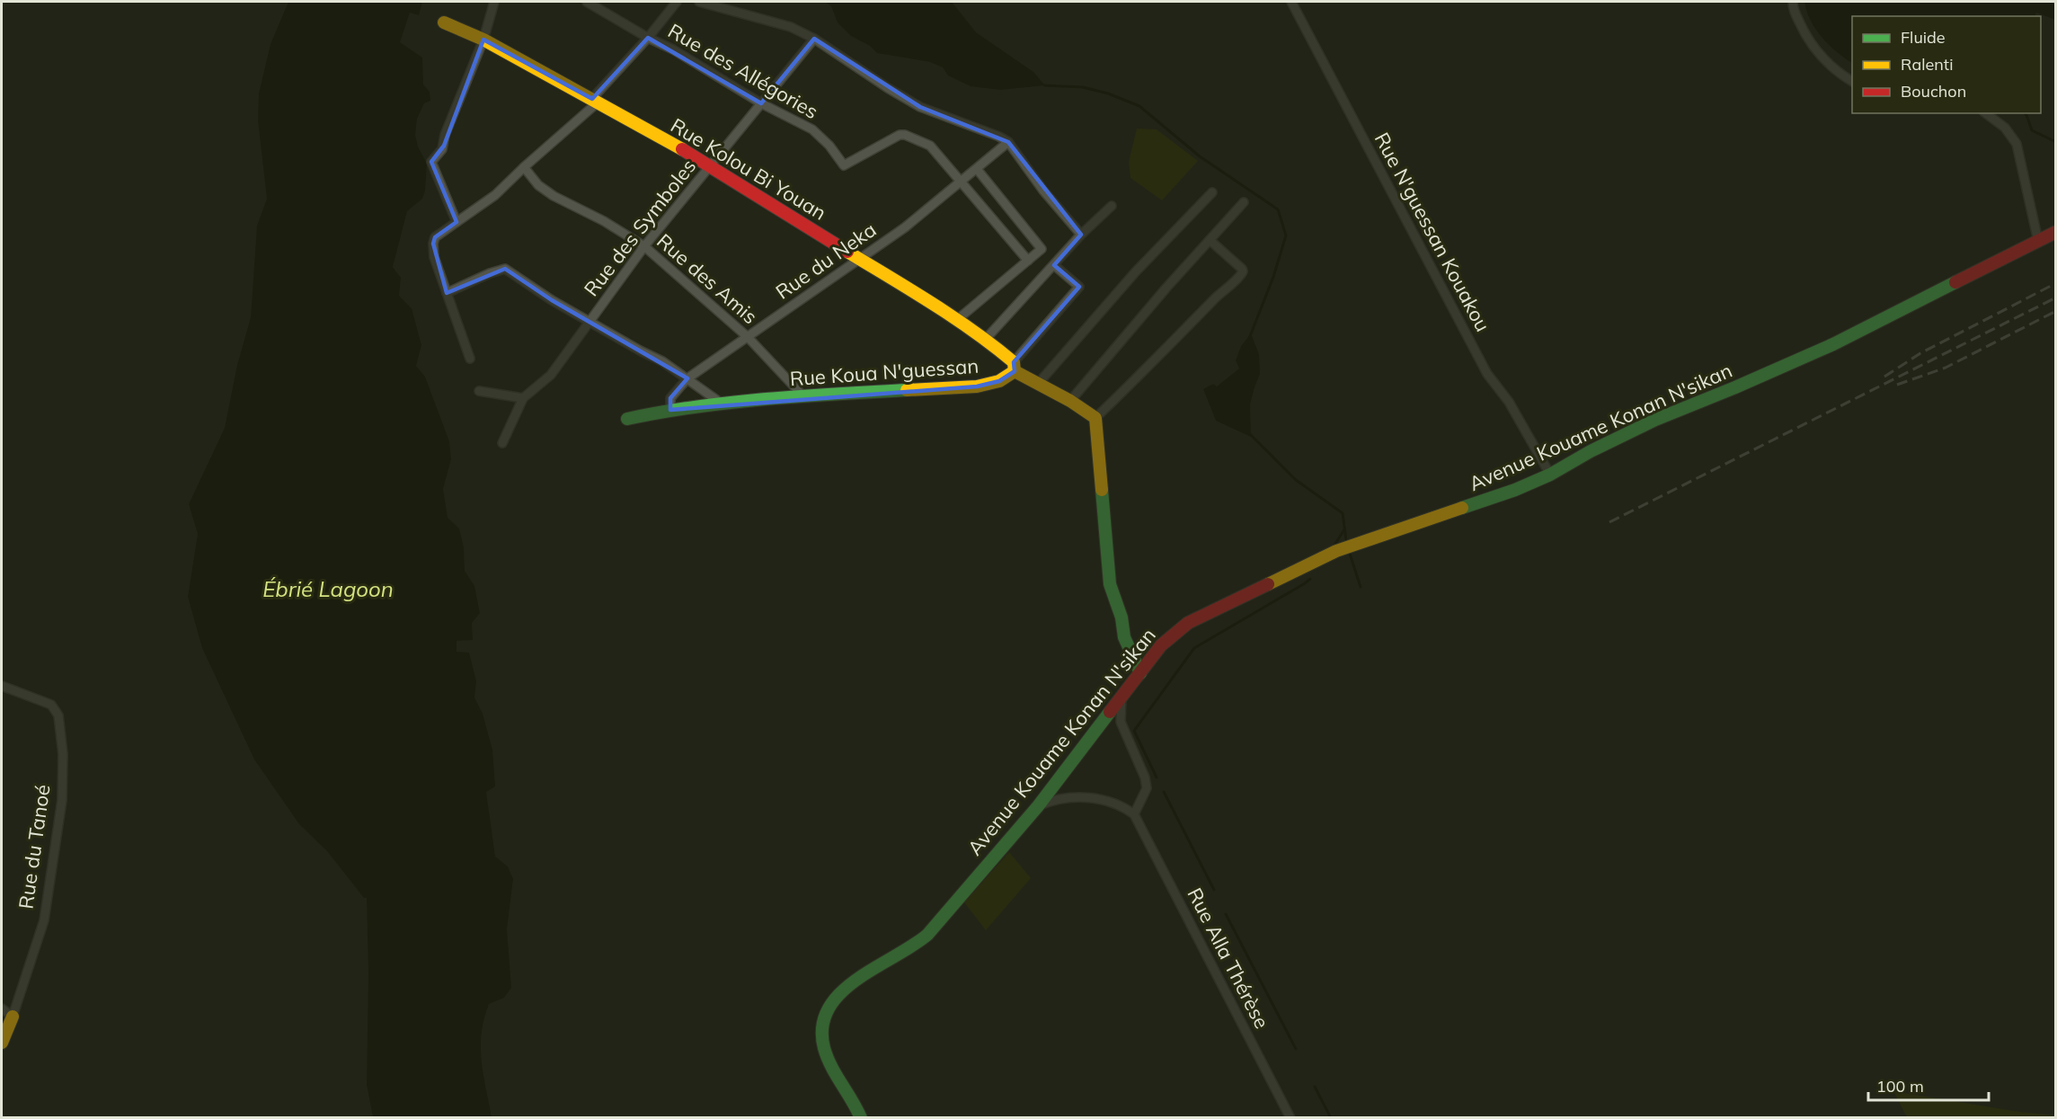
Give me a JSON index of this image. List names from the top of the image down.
{
  "streets": {
    "street": [
      "Rue des Allégories",
      "Rue Kolou Bi Youan",
      "Rue des Symboles",
      "Rue N'guessan Kouakou",
      "Rue du Neka",
      "Rue des Amis",
      "Rue Koua N'guessan",
      "Avenue Kouame Konan N'sikan",
      "Rue du Tanoé",
      "Rue Alla Thérèse"
    ]
  },
  "crossings": [
    ["Rue des Allégories", "Rue des Symboles"],
    ["Rue des Allégories", "Rue du Neka"],
    ["Rue Kolou Bi Youan", "Rue des Symboles"],
    ["Rue Kolou Bi Youan", "Rue du Neka"],
    ["Rue Kolou Bi Youan", "Rue Koua N'guessan"],
    ["Rue des Symboles", "Rue des Amis"],
    ["Rue N'guessan Kouakou", "Avenue Kouame Konan N'sikan"],
    ["Rue du Neka", "Rue des Amis"],
    ["Rue du Neka", "Rue Koua N'guessan"],
    ["Rue des Amis", "Rue Koua N'guessan"]
  ],
  "water": ["Ébrié Lagoon"],
  "legend": ["Fluide", "Ralenti", "Bouchon"],
  "scale_bar": "100 m"
}
